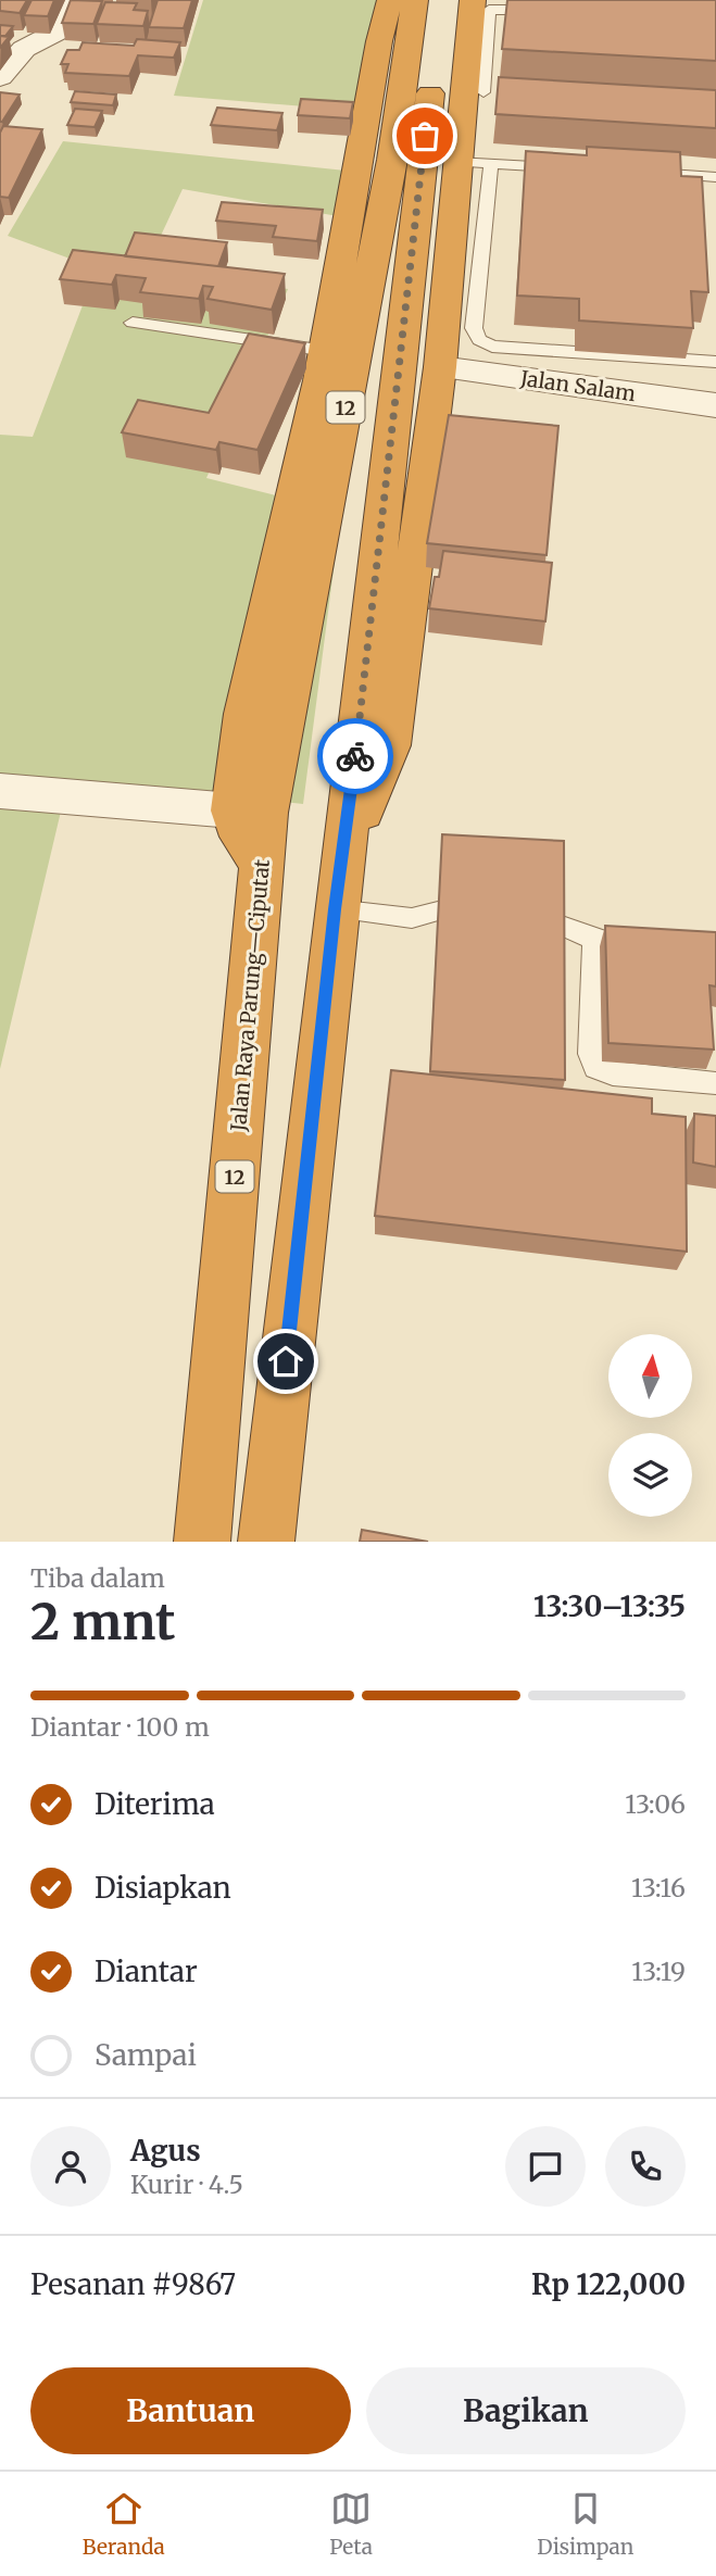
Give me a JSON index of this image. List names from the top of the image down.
{
  "streets": {
    "highway": ["12", "Jalan Raya Parung—Ciputat"],
    "street": ["Jalan Salam"]
  },
  "crossings": [
    ["12", "Jalan Raya Parung—Ciputat"]
  ],
  "north": "top",
  "page": {
    "heading": ["2 mnt", "Tiba dalam", "13:30–13:35"],
    "panel": [
      "Agus",
      "Kurir · 4.5",
      "Pesanan #9867",
      "Rp 122,000"
    ],
    "bar": "Diantar · 100 m",
    "list": [
      ["Diterima", "13:06"],
      ["Disiapkan", "13:16"],
      ["Diantar", "13:19"],
      "Sampai"
    ],
    "buttons": ["Bantuan", "Bagikan"],
    "tabs": ["Beranda", "Peta", "Disimpan"]
  }
}
